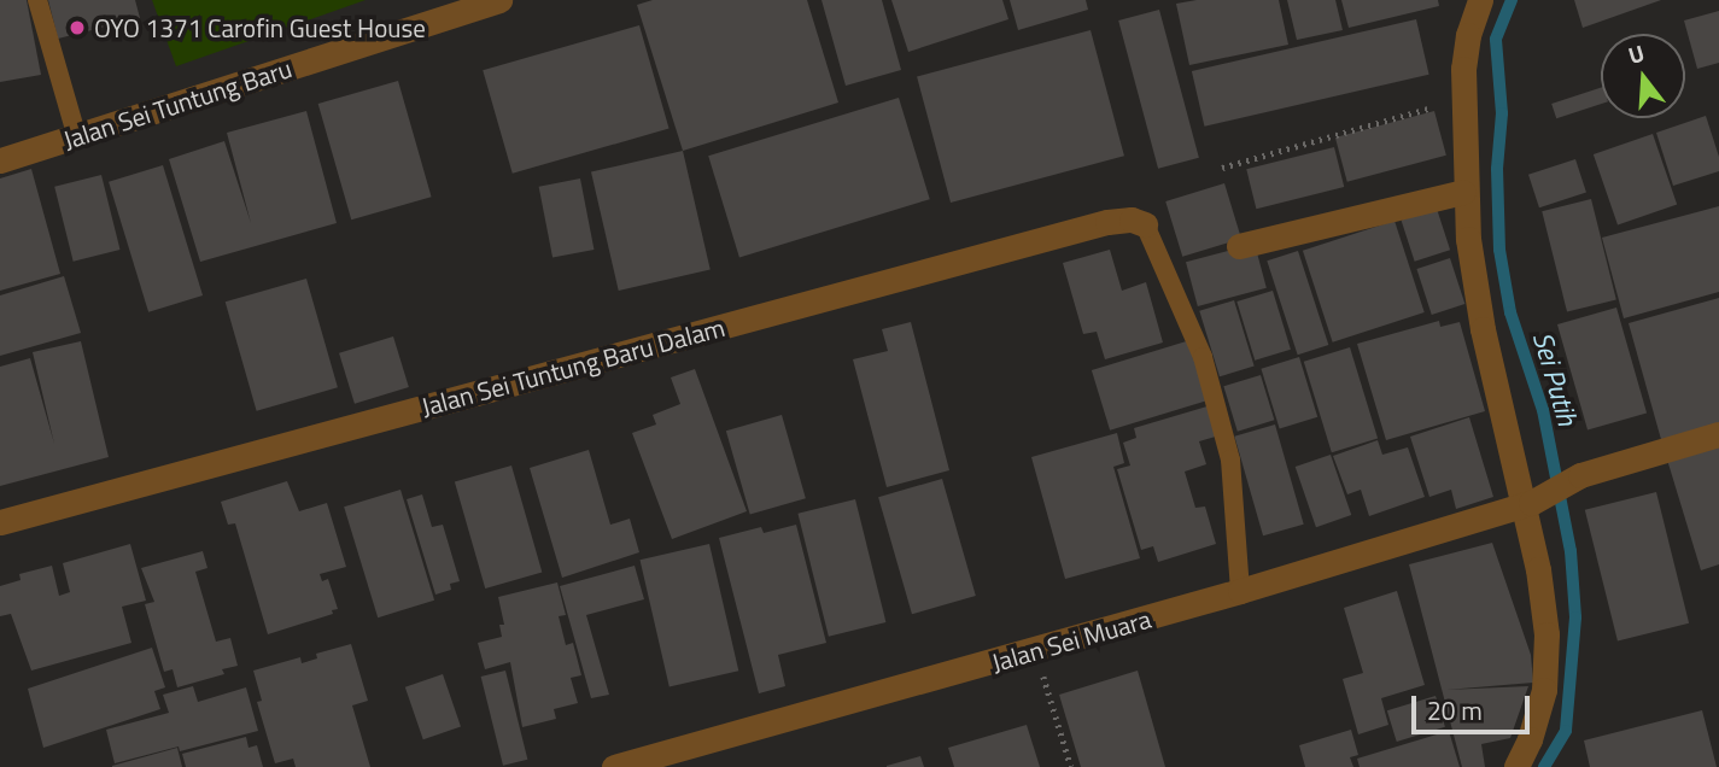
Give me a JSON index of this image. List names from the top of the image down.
{
  "streets": {
    "street": ["Jalan Sei Tuntung Baru", "Jalan Sei Tuntung Baru Dalam", "Jalan Sei Muara"]
  },
  "water": ["Sei Putih"],
  "places": ["OYO 1371 Carofin Guest House"],
  "scale_bar": "20 m",
  "north": "top"
}
